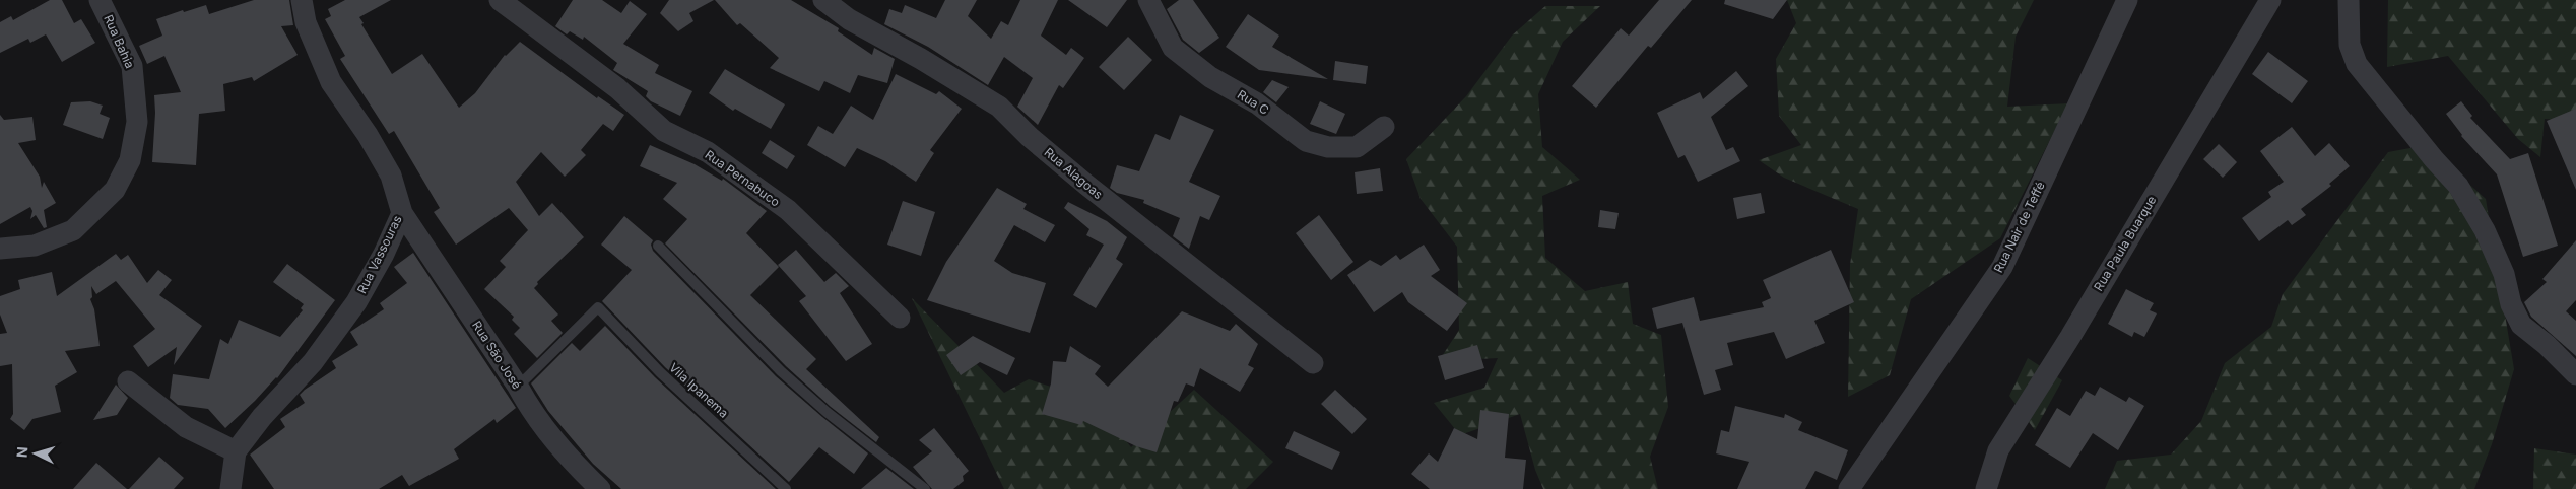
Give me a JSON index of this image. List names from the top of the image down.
{
  "streets": {
    "street": [
      "Rua Bahia",
      "Rua C",
      "Rua Alagoas",
      "Rua Pernabuco",
      "Rua Nair de Teffé",
      "Rua Paula Buarque",
      "Rua Vassouras",
      "Rua São José"
    ],
    "lane": ["Vila Ipanema"]
  },
  "crossings": [
    ["Rua Vassouras", "Rua São José"],
    ["Rua São José", "Vila Ipanema"]
  ],
  "north": "left"
}
